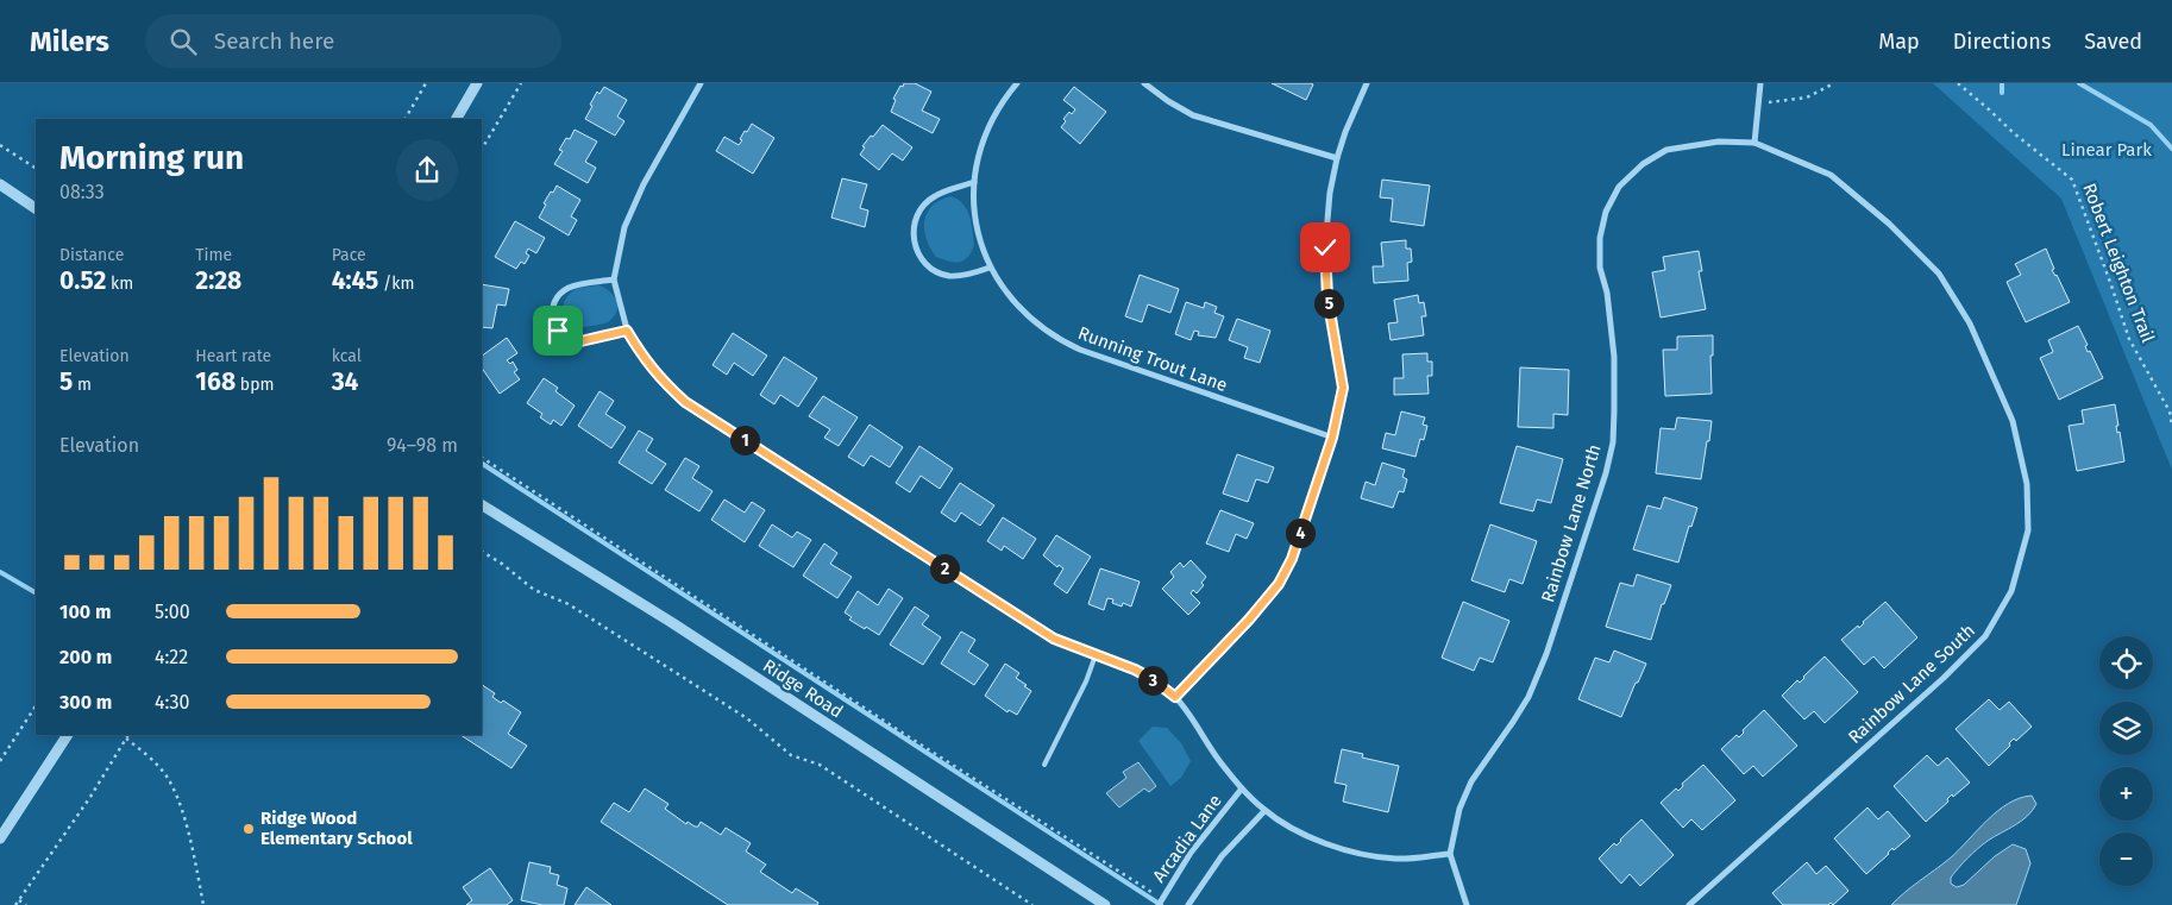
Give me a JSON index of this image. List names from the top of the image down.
{
  "streets": {
    "street": [
      "Running Trout Lane",
      "Rainbow Lane North",
      "Rainbow Lane South",
      "Ridge Road",
      "Arcadia Lane"
    ],
    "path": ["Robert Leighton Trail"]
  },
  "crossings": [
    ["Rainbow Lane North", "Rainbow Lane South"]
  ],
  "parks": ["Linear Park"],
  "places": ["Ridge Wood Elementary School"],
  "page": {
    "header": "Milers",
    "search": "Search here",
    "nav": ["Map", "Directions", "Saved"],
    "heading": ["Morning run", "08:33"],
    "stats": [
      ["Distance", "0.52 km"],
      ["Time", "2:28"],
      ["Pace", "4:45 /km"],
      ["Elevation", "5 m"],
      ["Heart rate", "168 bpm"],
      ["kcal", "34"]
    ],
    "pins": [
      "5",
      "1",
      "4",
      "2",
      "3"
    ],
    "chart": ["Elevation", "94–98 m"],
    "list": [
      {
        "name": "100 m",
        "note": "5:00"
      },
      {
        "name": "200 m",
        "note": "4:22"
      },
      {
        "name": "300 m",
        "note": "4:30"
      }
    ],
    "map_buttons": ["+", "−"]
  }
}
